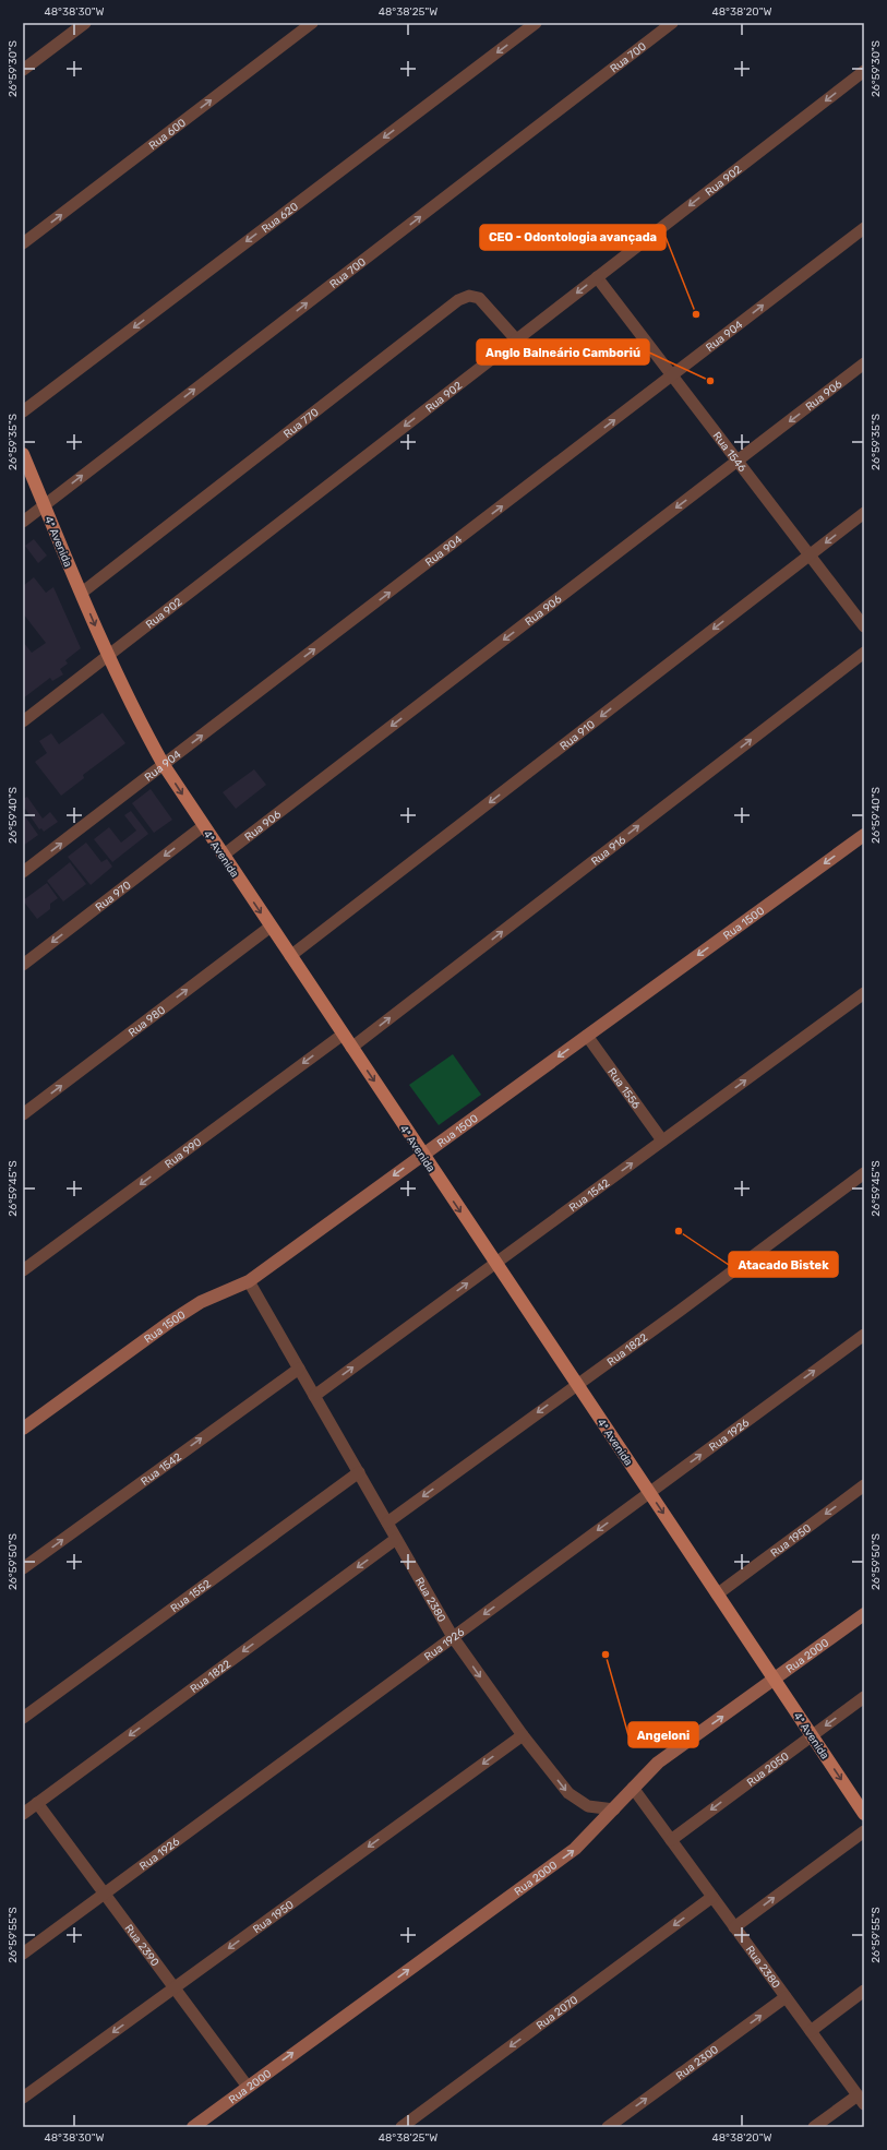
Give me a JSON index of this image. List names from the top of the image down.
{
  "streets": {
    "main road": ["4ª Avenida"],
    "street": [
      "Rua 700",
      "Rua 600",
      "Rua 902",
      "Rua 620",
      "Rua 904",
      "Rua 906",
      "Rua 770",
      "Rua 1546",
      "Rua 910",
      "Rua 916",
      "Rua 970",
      "Rua 1500",
      "Rua 980",
      "Rua 1556",
      "Rua 990",
      "Rua 1542",
      "Rua 1822",
      "Rua 1926",
      "Rua 1950",
      "Rua 1552",
      "Rua 2380",
      "Rua 2000",
      "Rua 2050",
      "Rua 2390",
      "Rua 2070",
      "Rua 2300"
    ]
  },
  "crossings": [
    ["Rua 700", "4ª Avenida"],
    ["Rua 902", "Rua 770"],
    ["Rua 902", "Rua 1546"],
    ["Rua 902", "4ª Avenida"],
    ["Rua 904", "Rua 1546"],
    ["Rua 904", "4ª Avenida"],
    ["Rua 906", "Rua 1546"],
    ["Rua 906", "4ª Avenida"],
    ["Rua 770", "4ª Avenida"],
    ["Rua 1546", "Rua 910"],
    ["4ª Avenida", "Rua 910"],
    ["4ª Avenida", "Rua 916"],
    ["4ª Avenida", "Rua 970"],
    ["4ª Avenida", "Rua 1500"],
    ["4ª Avenida", "Rua 980"],
    ["4ª Avenida", "Rua 990"],
    ["4ª Avenida", "Rua 1542"],
    ["4ª Avenida", "Rua 1822"],
    ["4ª Avenida", "Rua 1926"],
    ["4ª Avenida", "Rua 1950"],
    ["4ª Avenida", "Rua 2000"],
    ["4ª Avenida", "Rua 2050"],
    ["Rua 1500", "Rua 1556"],
    ["Rua 1500", "Rua 2380"],
    ["Rua 1556", "Rua 1542"],
    ["Rua 1542", "Rua 2380"],
    ["Rua 1822", "Rua 2380"],
    ["Rua 1822", "Rua 2390"],
    ["Rua 1926", "Rua 2380"],
    ["Rua 1926", "Rua 2390"],
    ["Rua 1950", "Rua 2380"],
    ["Rua 1950", "Rua 2390"],
    ["Rua 1552", "Rua 2380"],
    ["Rua 2380", "Rua 2000"],
    ["Rua 2380", "Rua 2050"],
    ["Rua 2380", "Rua 2070"],
    ["Rua 2380", "Rua 2300"],
    ["Rua 2000", "Rua 2390"]
  ],
  "one_way": [
    "Rua 700",
    "Rua 600",
    "Rua 902",
    "Rua 620",
    "Rua 904",
    "Rua 906",
    "4ª Avenida",
    "Rua 910",
    "Rua 916",
    "Rua 970",
    "Rua 1500",
    "Rua 980",
    "Rua 990",
    "Rua 1542",
    "Rua 1822",
    "Rua 1950",
    "Rua 2000",
    "Rua 2050",
    "Rua 2070",
    "Rua 2300"
  ],
  "places": [
    "CEO - Odontologia avançada",
    "Anglo Balneário Camboriú",
    "Atacado Bistek",
    "Angeloni"
  ],
  "coordinates": [
    "48°38'30\"W",
    "48°38'25\"W",
    "48°38'20\"W",
    "26°59'30\"S",
    "26°59'35\"S",
    "26°59'40\"S",
    "26°59'45\"S",
    "26°59'50\"S",
    "26°59'55\"S"
  ]
}
